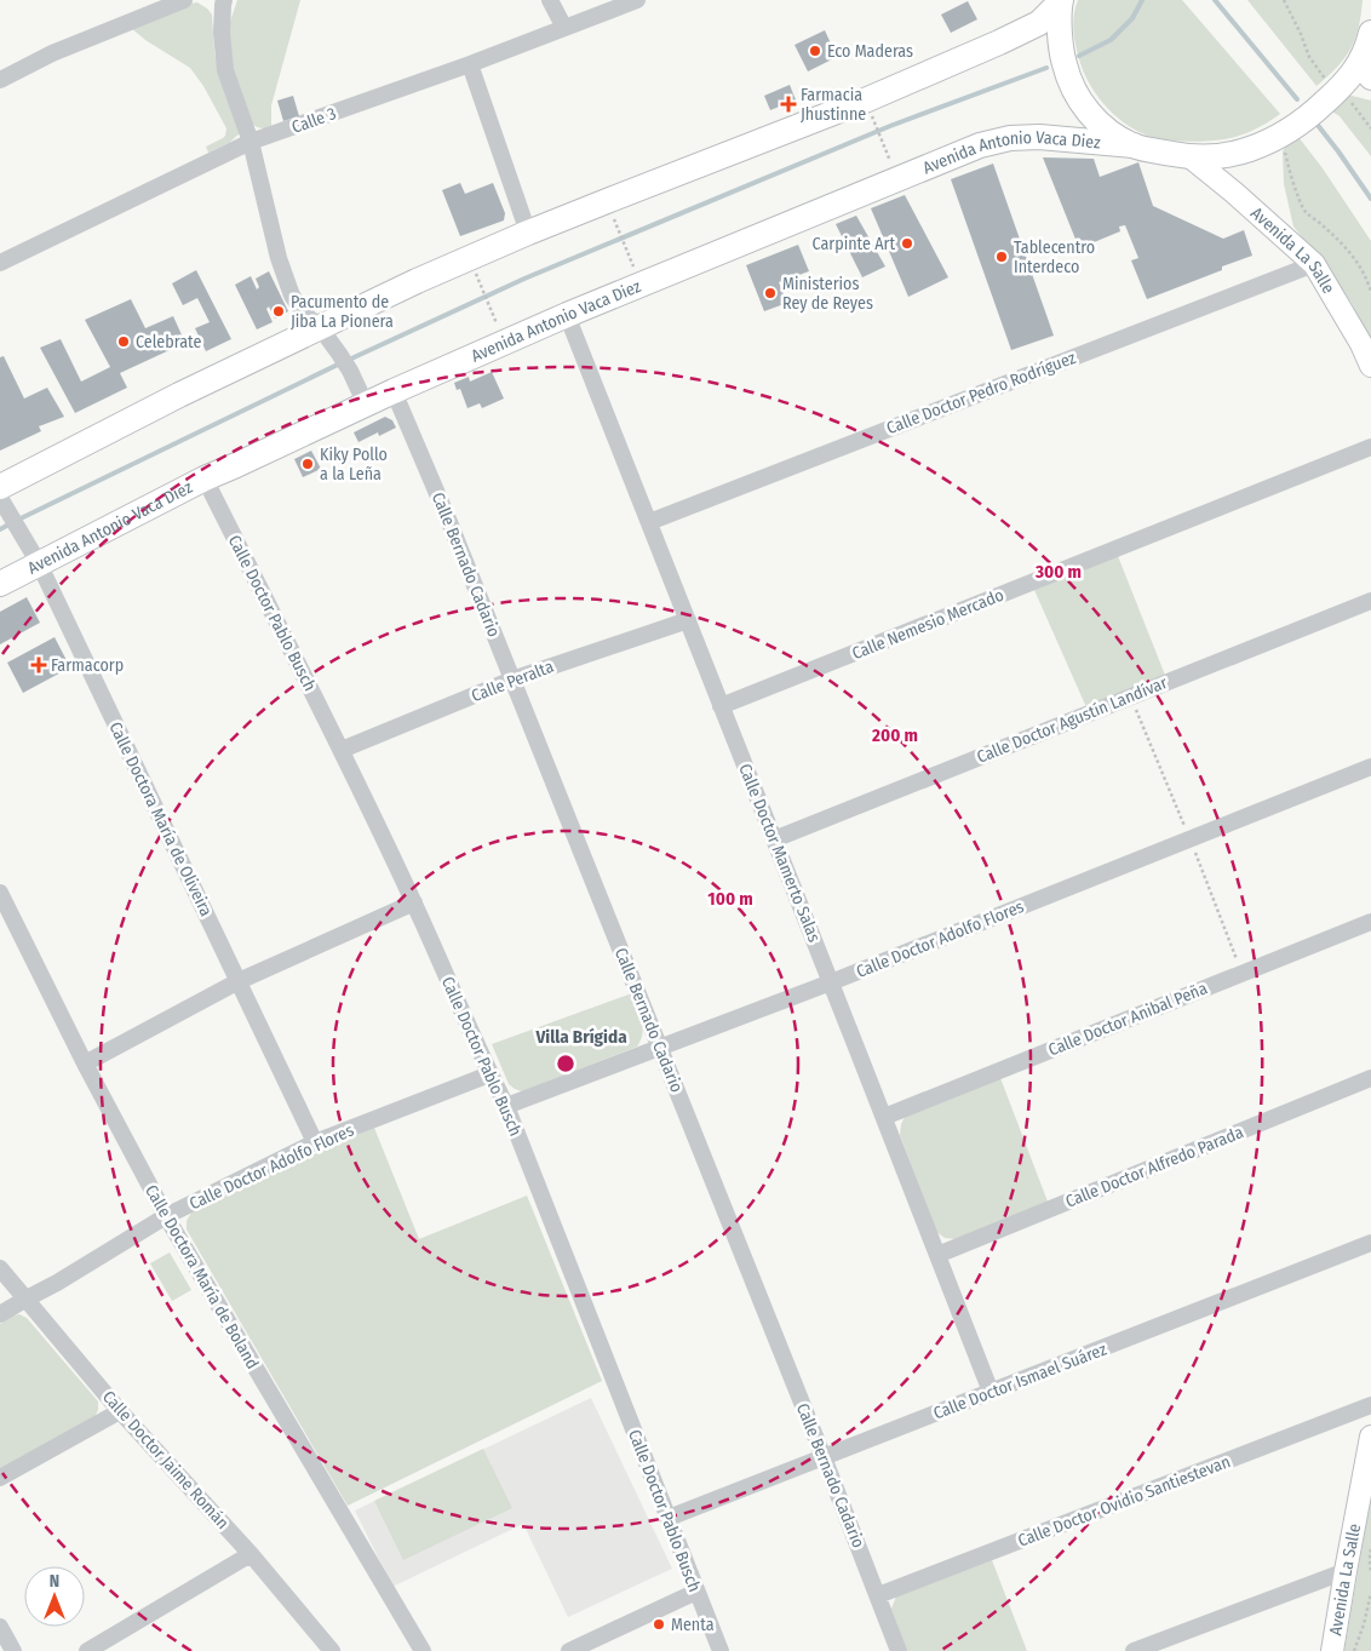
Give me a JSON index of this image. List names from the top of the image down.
{
  "streets": {
    "highway": ["Avenida Antonio Vaca Diez"],
    "main road": ["Avenida La Salle"],
    "street": [
      "Calle 3",
      "Calle Doctor Pedro Rodríguez",
      "Calle Bernado Cadario",
      "Calle Doctor Pablo Busch",
      "Calle Nemesio Mercado",
      "Calle Peralta",
      "Calle Doctor Agustín Landívar",
      "Calle Doctora María de Oliveira",
      "Calle Doctor Mamerto Salas",
      "Calle Doctor Adolfo Flores",
      "Calle Doctor Anibal Peña",
      "Calle Doctor Alfredo Parada",
      "Calle Doctora María de Boland",
      "Calle Doctor Ismael Suárez",
      "Calle Doctor Jaime Román",
      "Calle Doctor Ovidio Santiestevan"
    ]
  },
  "crossings": [
    ["Avenida Antonio Vaca Diez", "Calle Bernado Cadario"],
    ["Avenida Antonio Vaca Diez", "Calle Doctor Pablo Busch"],
    ["Avenida Antonio Vaca Diez", "Calle Doctora María de Oliveira"],
    ["Avenida Antonio Vaca Diez", "Calle Doctor Mamerto Salas"],
    ["Avenida La Salle", "Calle Doctor Pedro Rodríguez"],
    ["Calle Doctor Pedro Rodríguez", "Calle Doctor Mamerto Salas"],
    ["Calle Bernado Cadario", "Calle Peralta"],
    ["Calle Bernado Cadario", "Calle Doctor Adolfo Flores"],
    ["Calle Bernado Cadario", "Calle Doctor Ismael Suárez"],
    ["Calle Bernado Cadario", "Calle Doctor Ovidio Santiestevan"],
    ["Calle Doctor Pablo Busch", "Calle Peralta"],
    ["Calle Doctor Pablo Busch", "Calle Doctor Adolfo Flores"],
    ["Calle Doctor Pablo Busch", "Calle Doctor Ismael Suárez"],
    ["Calle Nemesio Mercado", "Calle Doctor Mamerto Salas"],
    ["Calle Peralta", "Calle Doctor Mamerto Salas"],
    ["Calle Doctor Agustín Landívar", "Calle Doctor Mamerto Salas"],
    ["Calle Doctora María de Oliveira", "Calle Doctor Adolfo Flores"],
    ["Calle Doctor Mamerto Salas", "Calle Doctor Adolfo Flores"],
    ["Calle Doctor Mamerto Salas", "Calle Doctor Anibal Peña"],
    ["Calle Doctor Mamerto Salas", "Calle Doctor Alfredo Parada"],
    ["Calle Doctor Mamerto Salas", "Calle Doctor Ismael Suárez"],
    ["Calle Doctor Adolfo Flores", "Calle Doctora María de Boland"],
    ["Calle Doctor Adolfo Flores", "Calle Doctor Jaime Román"]
  ],
  "districts": ["Villa Brígida"],
  "places": {
    "other": [
      "Eco Maderas",
      "Carpinte Art",
      "Tablecentro Interdeco",
      "Ministerios Rey de Reyes",
      "Pacumento de Jiba La Pionera",
      "Celebrate",
      "Kiky Pollo a la Leña",
      "Menta"
    ],
    "health": ["Farmacia Jhustinne", "Farmacorp"]
  },
  "north": "top",
  "rings": ["300 m", "200 m", "100 m"]
}
